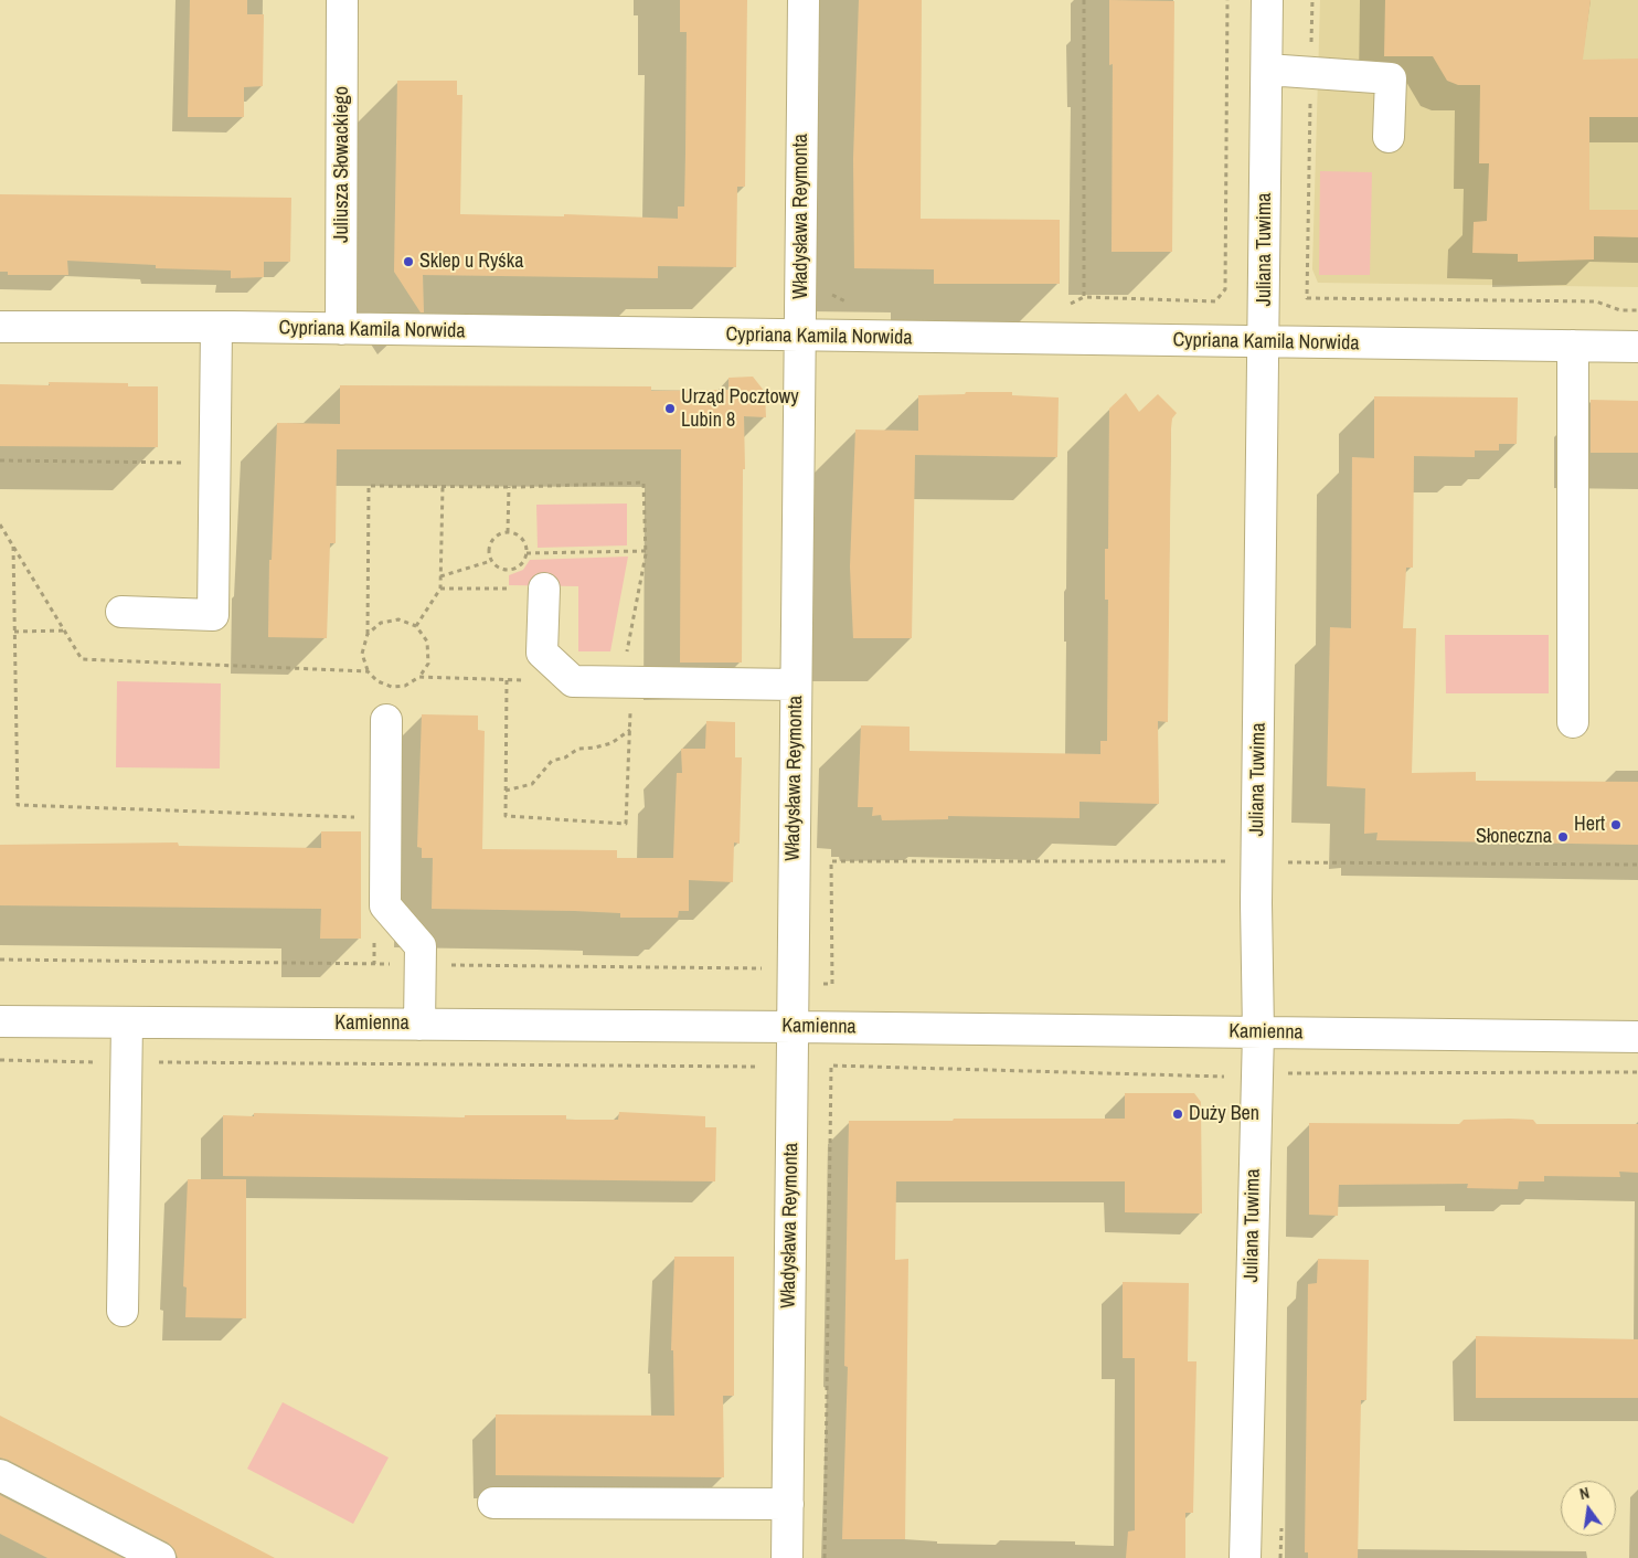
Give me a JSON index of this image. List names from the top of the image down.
{
  "streets": {
    "street": [
      "Juliusza Słowackiego",
      "Władysława Reymonta",
      "Juliana Tuwima",
      "Cypriana Kamila Norwida",
      "Kamienna"
    ]
  },
  "crossings": [
    ["Juliusza Słowackiego", "Cypriana Kamila Norwida"],
    ["Władysława Reymonta", "Cypriana Kamila Norwida"],
    ["Władysława Reymonta", "Kamienna"],
    ["Juliana Tuwima", "Cypriana Kamila Norwida"],
    ["Juliana Tuwima", "Kamienna"]
  ],
  "places": [
    "Sklep u Ryśka",
    "Urząd Pocztowy Lubin 8",
    "Hert",
    "Słoneczna",
    "Duży Ben"
  ],
  "north": "top"
}
